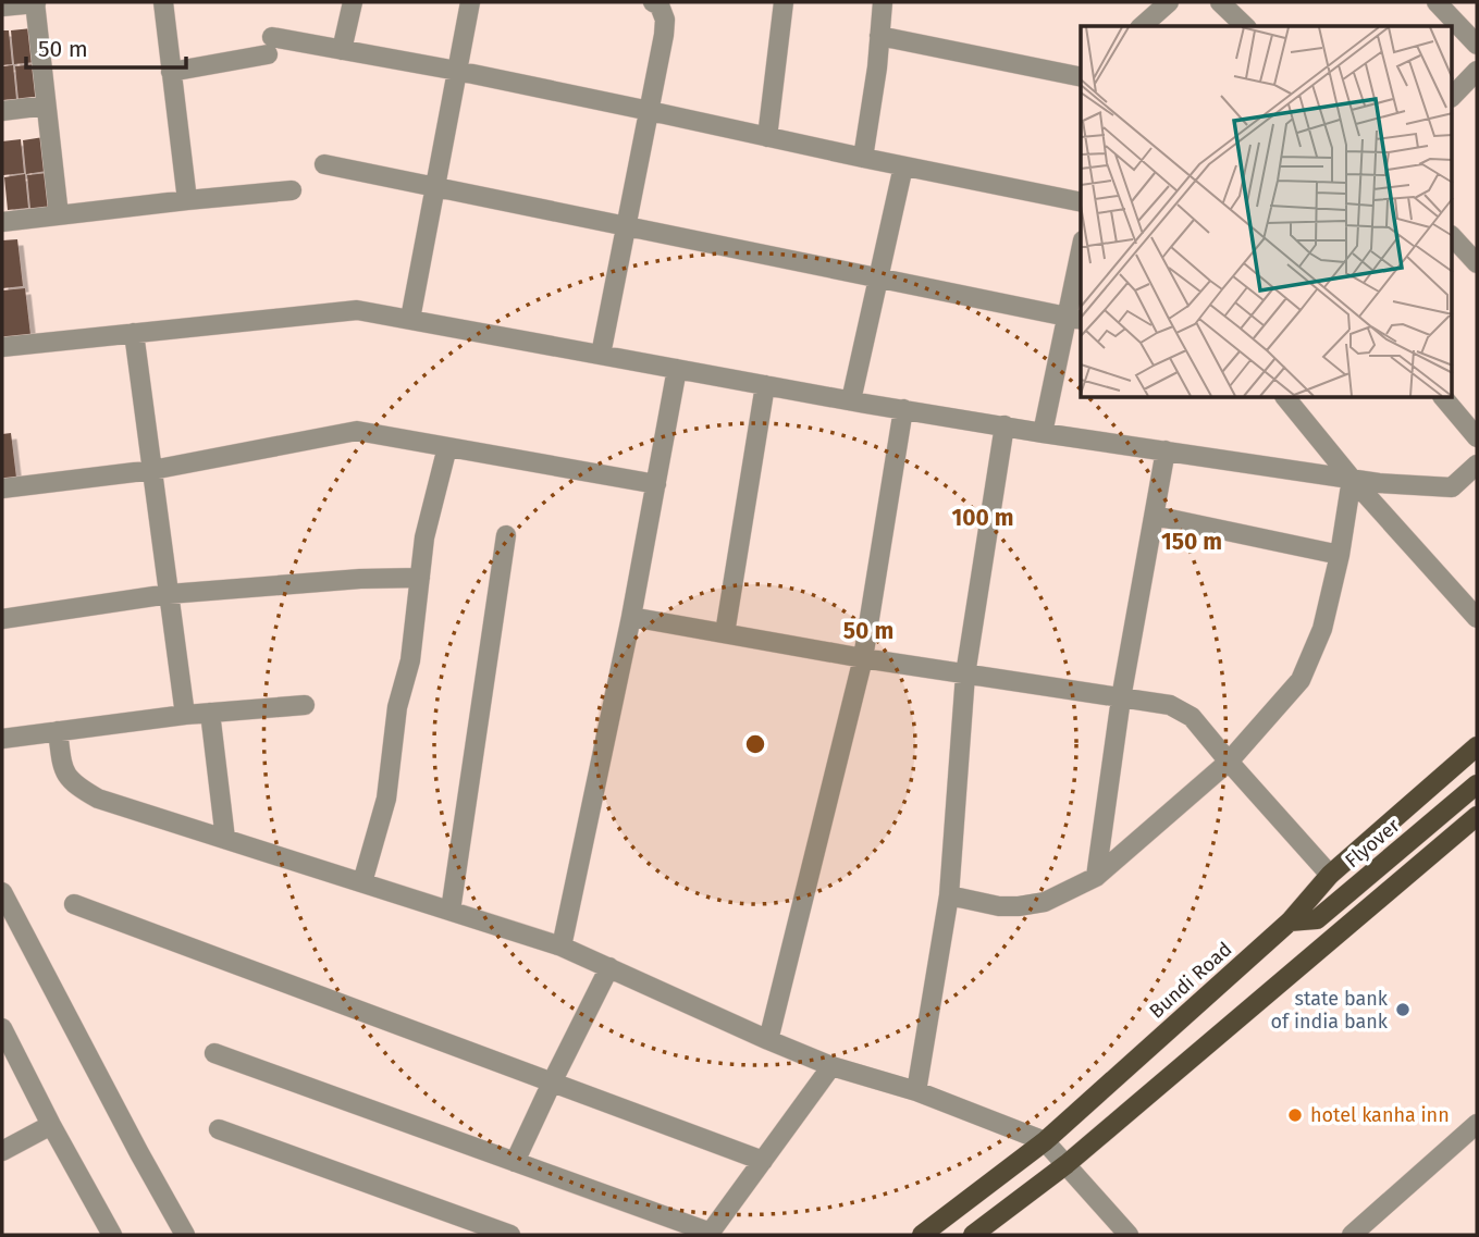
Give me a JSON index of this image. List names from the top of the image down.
{
  "streets": {
    "main road": ["Flyover", "Bundi Road"]
  },
  "crossings": [
    ["Flyover", "Bundi Road"]
  ],
  "places": ["state bank of india bank", "hotel kanha inn"],
  "scale_bar": "50 m",
  "rings": ["100 m", "150 m", "50 m"]
}
